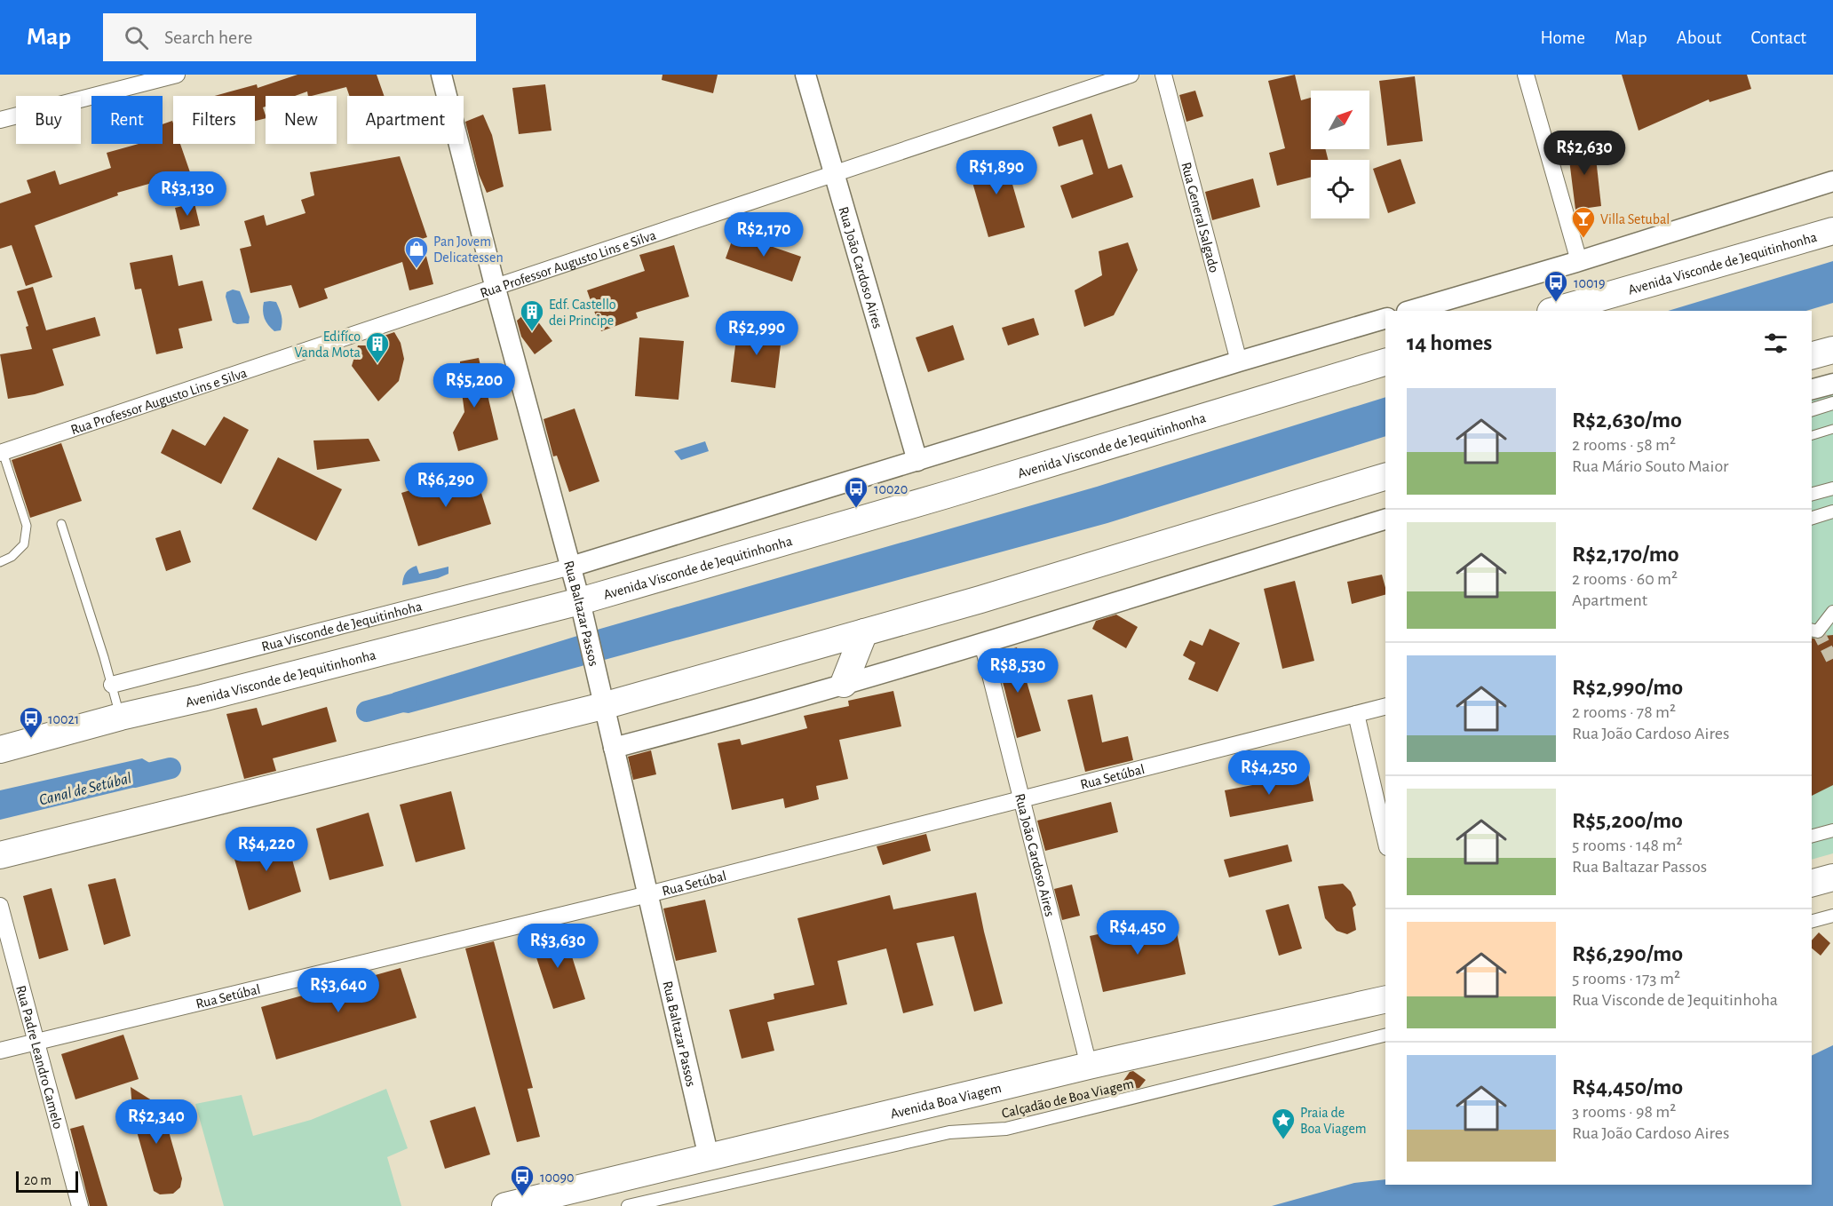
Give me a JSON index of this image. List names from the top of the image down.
{
  "streets": {
    "main road": ["Avenida Visconde de Jequitinhonha", "Avenida Boa Viagem"],
    "street": [
      "Rua General Salgado",
      "Rua Professor Augusto Lins e Silva",
      "Rua João Cardoso Aires",
      "Rua Baltazar Passos",
      "Rua Visconde de Jequitinhoha",
      "Rua Setúbal",
      "Rua Padre Leandro Camelo",
      "Calçadão de Boa Viagem"
    ]
  },
  "crossings": [
    ["Avenida Visconde de Jequitinhonha", "Rua Baltazar Passos"],
    ["Rua Professor Augusto Lins e Silva", "Rua João Cardoso Aires"],
    ["Rua Professor Augusto Lins e Silva", "Rua Baltazar Passos"],
    ["Rua João Cardoso Aires", "Rua Setúbal"],
    ["Rua João Cardoso Aires", "Avenida Boa Viagem"],
    ["Rua Baltazar Passos", "Rua Visconde de Jequitinhoha"],
    ["Rua Baltazar Passos", "Rua Setúbal"],
    ["Rua Baltazar Passos", "Avenida Boa Viagem"],
    ["Rua Setúbal", "Rua Padre Leandro Camelo"]
  ],
  "water": ["Canal de Setúbal"],
  "places": {
    "bar": ["Villa Setubal"],
    "shop": ["Pan Jovem Delicatessen"],
    "bus stop": [
      "10019",
      "10020",
      "10021",
      "10090"
    ],
    "building": ["Edf. Castello dei Principe", "Edifíco Vanda Mota"],
    "place": ["Praia de Boa Viagem"]
  },
  "scale_bar": "20 m",
  "north": "top right",
  "page": {
    "header": "Map",
    "search": "Search here",
    "nav": [
      "Home",
      "Map",
      "About",
      "Contact"
    ],
    "chip": [
      "Buy",
      "Rent",
      "Filters",
      "New",
      "Apartment"
    ],
    "price": [
      "R$2,630",
      "R$1,890",
      "R$3,130",
      "R$2,170",
      "R$2,990",
      "R$5,200",
      "R$6,290",
      "R$8,530",
      "R$4,250",
      "R$4,220",
      "R$4,450",
      "R$3,630",
      "R$3,640",
      "R$2,340"
    ],
    "heading": "14 homes",
    "list": [
      {
        "name": "R$2,630/mo",
        "note": "2 rooms · 58 m² · Rua Mário Souto Maior"
      },
      {
        "name": "R$2,170/mo",
        "note": "2 rooms · 60 m² · Apartment"
      },
      {
        "name": "R$2,990/mo",
        "note": "2 rooms · 78 m² · Rua João Cardoso Aires"
      },
      {
        "name": "R$5,200/mo",
        "note": "5 rooms · 148 m² · Rua Baltazar Passos"
      },
      {
        "name": "R$6,290/mo",
        "note": "5 rooms · 173 m² · Rua Visconde de Jequitinhoha"
      },
      {
        "name": "R$4,450/mo",
        "note": "3 rooms · 98 m² · Rua João Cardoso Aires"
      }
    ],
    "scale": "20 m"
  }
}
